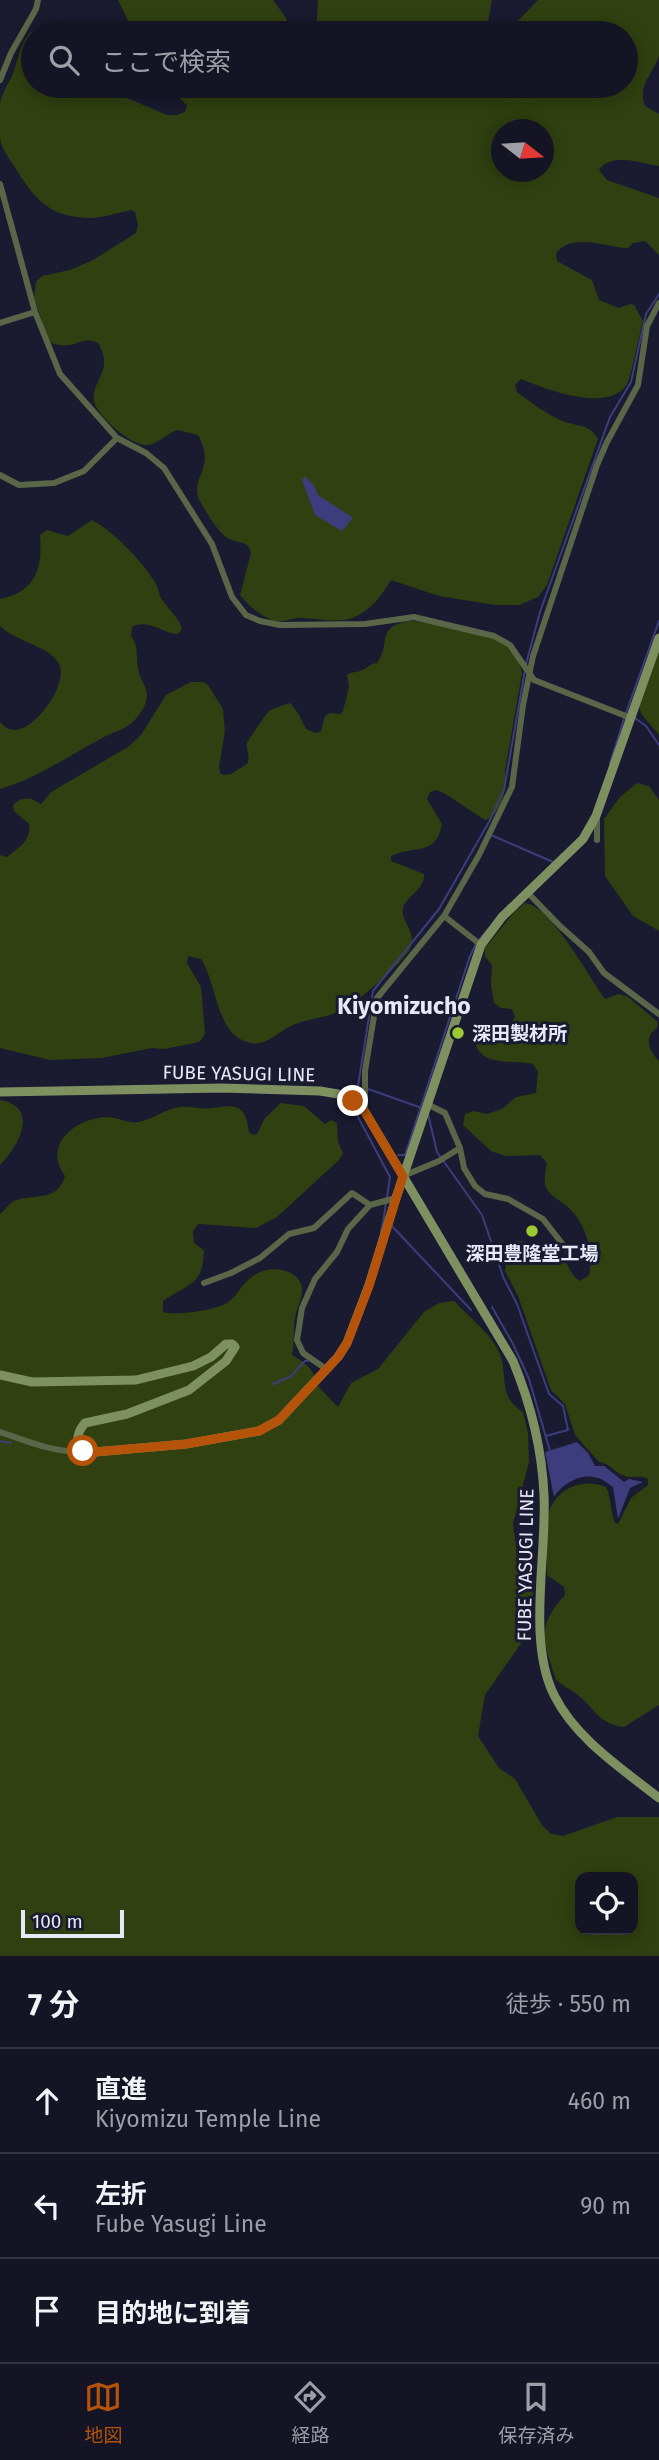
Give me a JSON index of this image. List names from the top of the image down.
{
  "streets": {
    "main road": ["FUBE YASUGI LINE"]
  },
  "districts": ["Kiyomizucho"],
  "places": ["深田製材所", "深田豊隆堂工場"],
  "scale_bar": "100 m",
  "north": "right",
  "page": {
    "search": "ここで検索",
    "scale": "100 m",
    "heading": ["7 分", "徒歩 · 550 m"],
    "list": [
      ["直進", "Kiyomizu Temple Line", "460 m"],
      ["左折", "Fube Yasugi Line", "90 m"],
      "目的地に到着"
    ],
    "nav": ["地図", "経路", "保存済み"]
  }
}
